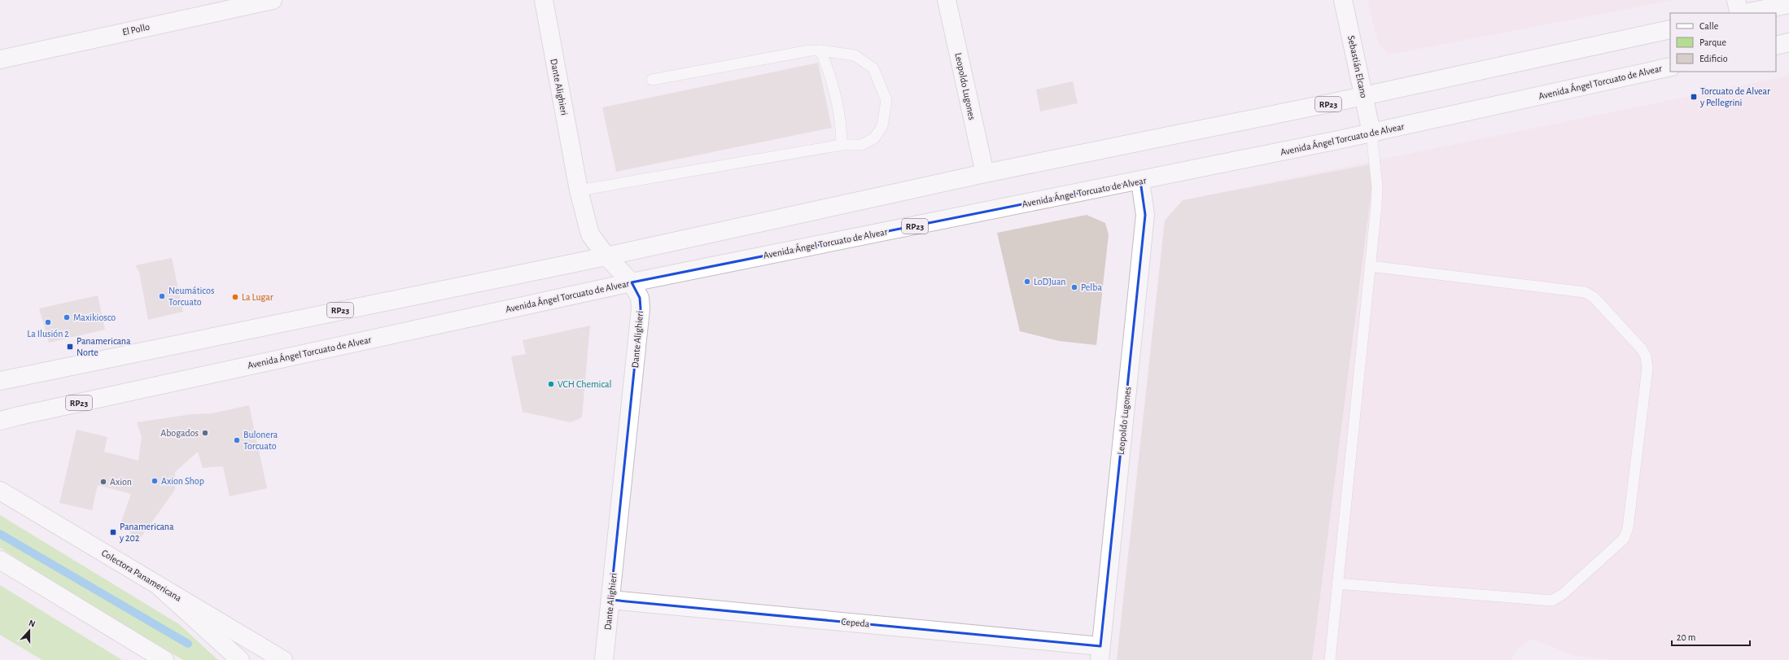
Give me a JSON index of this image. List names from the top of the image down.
{
  "streets": {
    "main road": [
      "El Pollo",
      "Sebastián Elcano",
      "Avenida Ángel Torcuato de Alvear",
      "Leopoldo Lugones",
      "Dante Alighieri",
      "RP23",
      "Colectora Panamericana",
      "Cepeda"
    ]
  },
  "crossings": [
    ["Sebastián Elcano", "Avenida Ángel Torcuato de Alvear"],
    ["Sebastián Elcano", "RP23"],
    ["Avenida Ángel Torcuato de Alvear", "Leopoldo Lugones"],
    ["Avenida Ángel Torcuato de Alvear", "Dante Alighieri"],
    ["Leopoldo Lugones", "RP23"],
    ["Leopoldo Lugones", "Cepeda"],
    ["Dante Alighieri", "RP23"],
    ["Dante Alighieri", "Cepeda"]
  ],
  "places": {
    "transit": ["Torcuato de Alvear y Pellegrini", "Panamericana Norte", "Panamericana y 202"],
    "other": [
      "LoDJuan",
      "Pelba",
      "Neumáticos Torcuato",
      "La Lugar",
      "Maxikiosco",
      "La Ilusión 2",
      "VCH Chemical",
      "Abogados",
      "Bulonera Torcuato",
      "Axion Shop",
      "Axion"
    ]
  },
  "legend": ["Calle", "Parque", "Edificio"],
  "scale_bar": "20 m",
  "north": "top"
}
